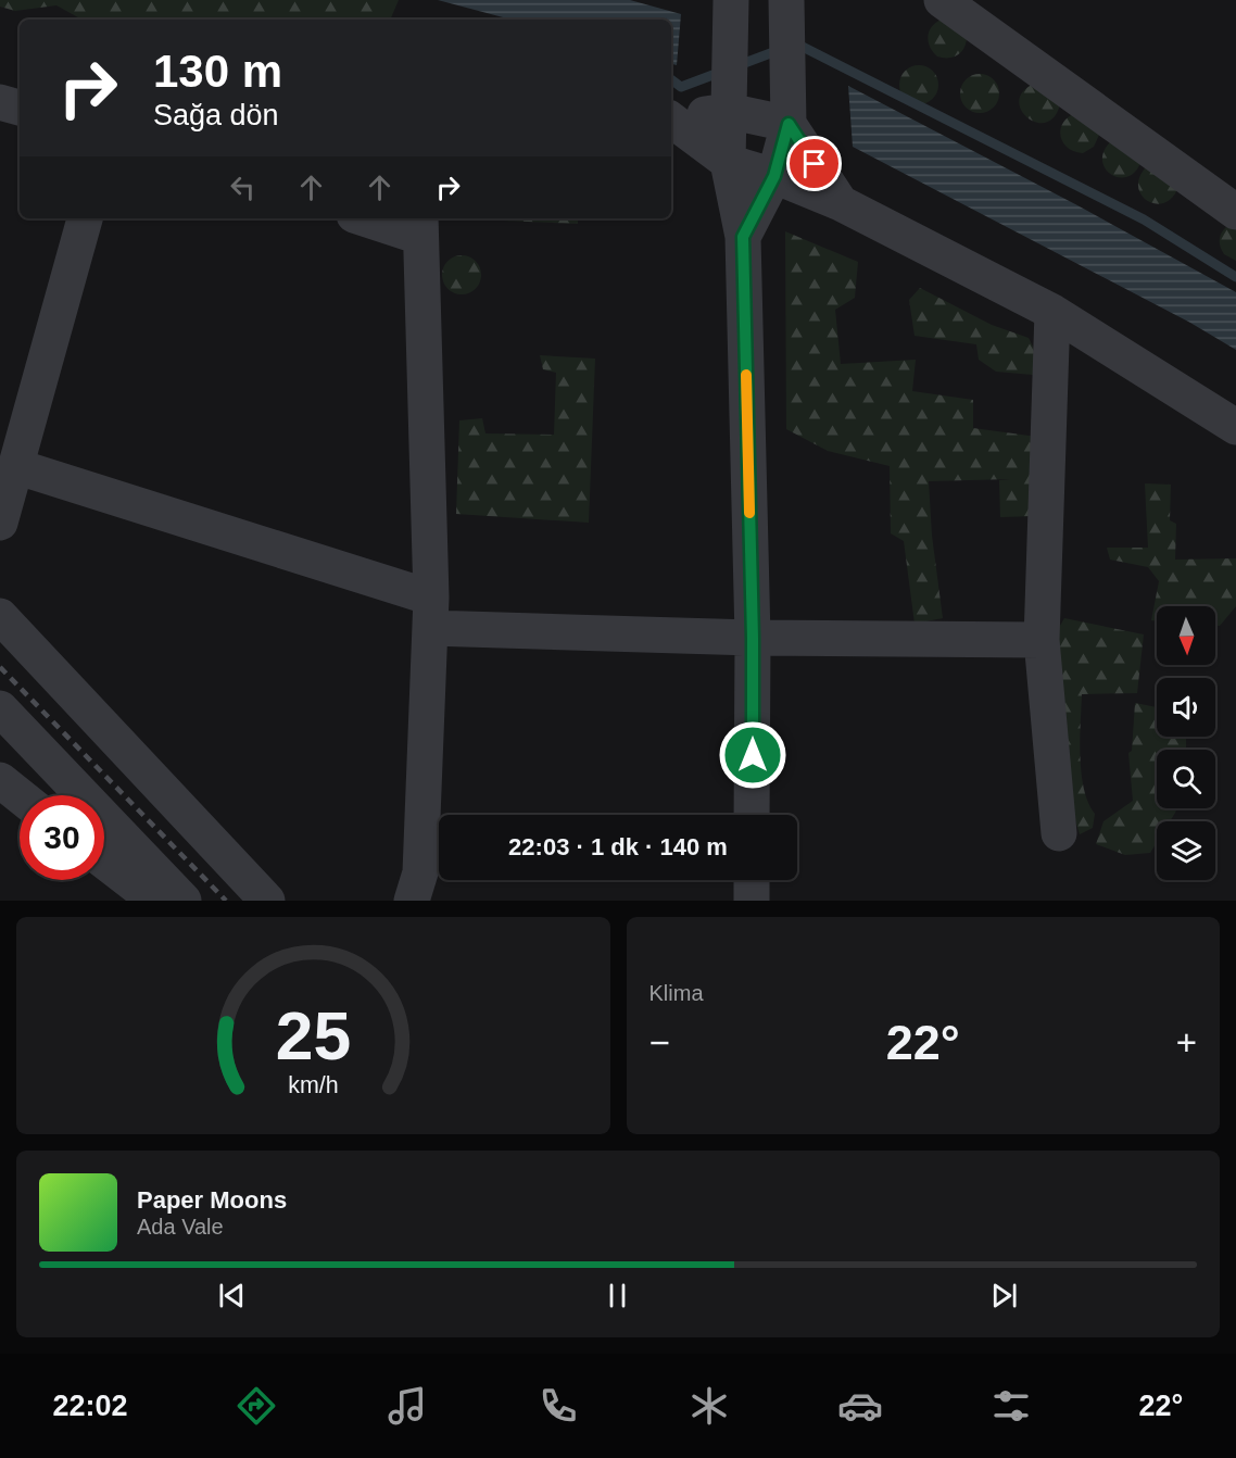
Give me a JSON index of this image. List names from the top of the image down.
{
  "north": "bottom",
  "page": {
    "turn": ["130 m", "Sağa dön"],
    "limit": "30",
    "trip": "22:03 · 1 dk · 140 m",
    "tile": "Klima",
    "heat": ["−", "22°", "+"],
    "song": ["Paper Moons", "Ada Vale"],
    "tabs": ["22:02", "22°"],
    "gauge": ["25", "km/h"]
  }
}
